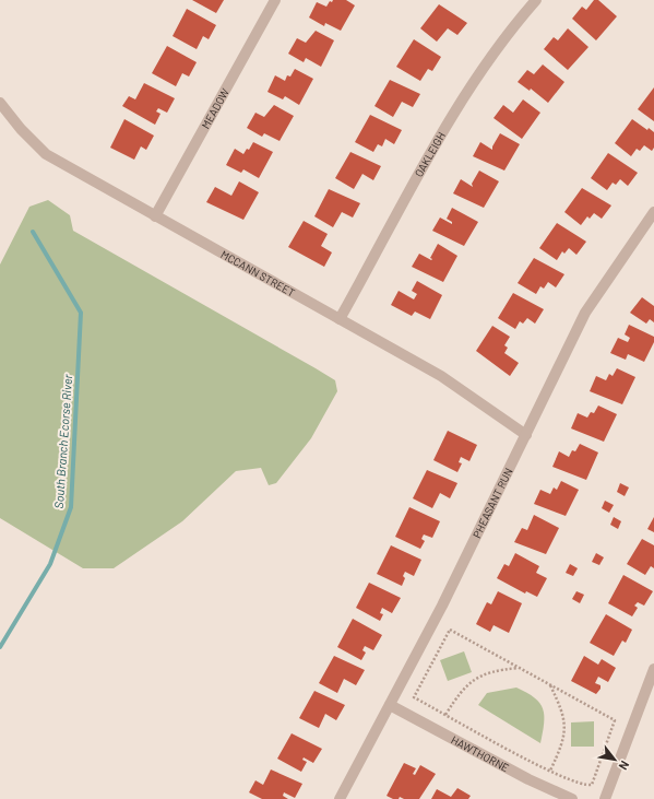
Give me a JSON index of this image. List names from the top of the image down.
{
  "streets": {
    "street": [
      "MEADOW",
      "OAKLEIGH",
      "MCCANN STREET",
      "PHEASANT RUN",
      "HAWTHORNE"
    ]
  },
  "crossings": [
    ["MEADOW", "MCCANN STREET"],
    ["OAKLEIGH", "MCCANN STREET"],
    ["MCCANN STREET", "PHEASANT RUN"],
    ["PHEASANT RUN", "HAWTHORNE"]
  ],
  "water": ["South Branch Ecorse River"],
  "north": "bottom right"
}
